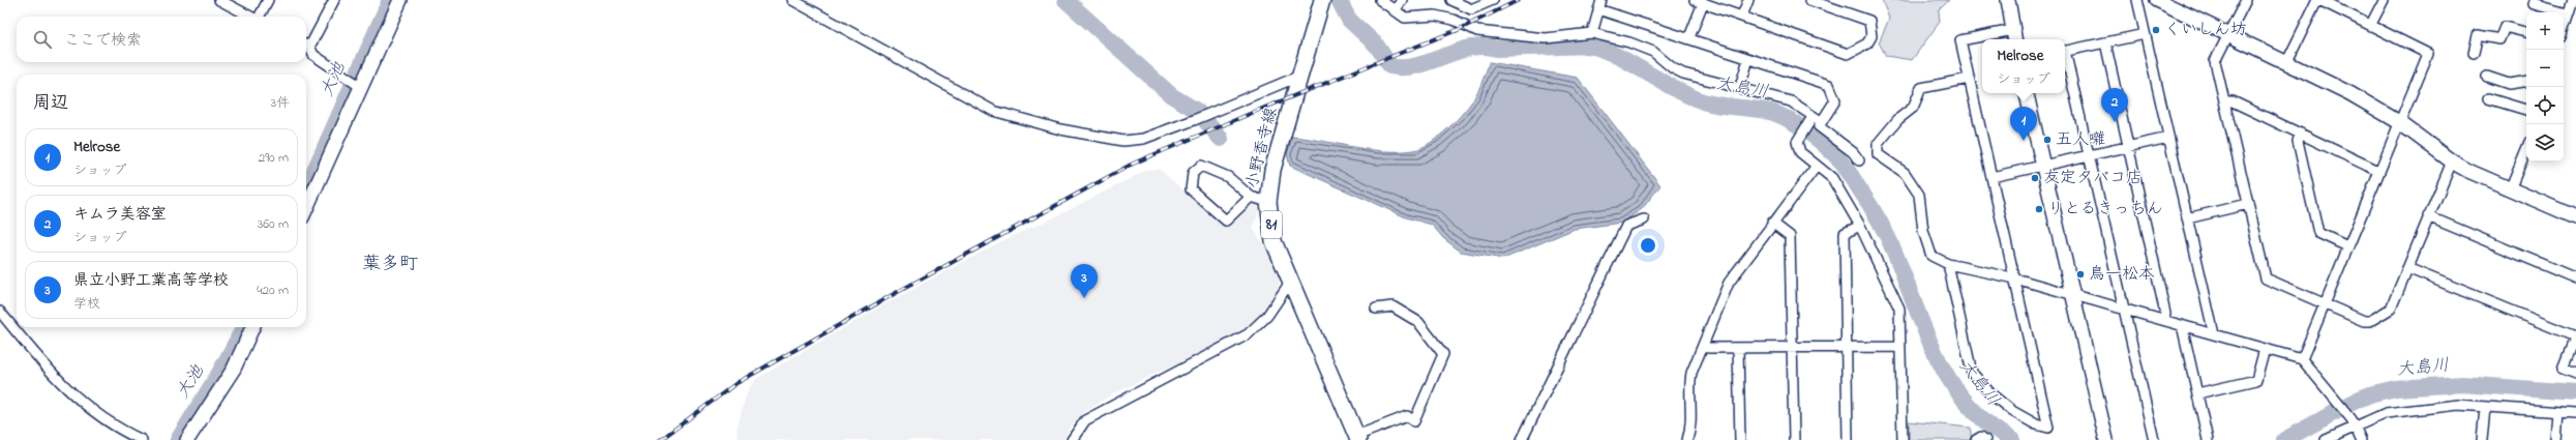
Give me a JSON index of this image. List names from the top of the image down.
{
  "streets": {
    "main road": ["小野香寺線", "81"]
  },
  "districts": ["葉多町"],
  "water": ["大池", "大島川"],
  "places": [
    "くいしん坊",
    "五人囃",
    "友定タバコ店",
    "りとるきっちん",
    "鳥一松本"
  ],
  "page": {
    "map_buttons": ["+", "−"],
    "search": "ここで検索",
    "popup": ["Melrose", "ショップ"],
    "heading": ["周辺", "3件"],
    "pins": ["2", "1", "3"],
    "list": [
      {
        "mark": "1",
        "name": "Melrose",
        "note": "ショップ",
        "value": "290 m"
      },
      {
        "mark": "2",
        "name": "キムラ美容室",
        "note": "ショップ",
        "value": "360 m"
      },
      {
        "mark": "3",
        "name": "県立小野工業高等学校",
        "note": "学校",
        "value": "420 m"
      }
    ]
  }
}
